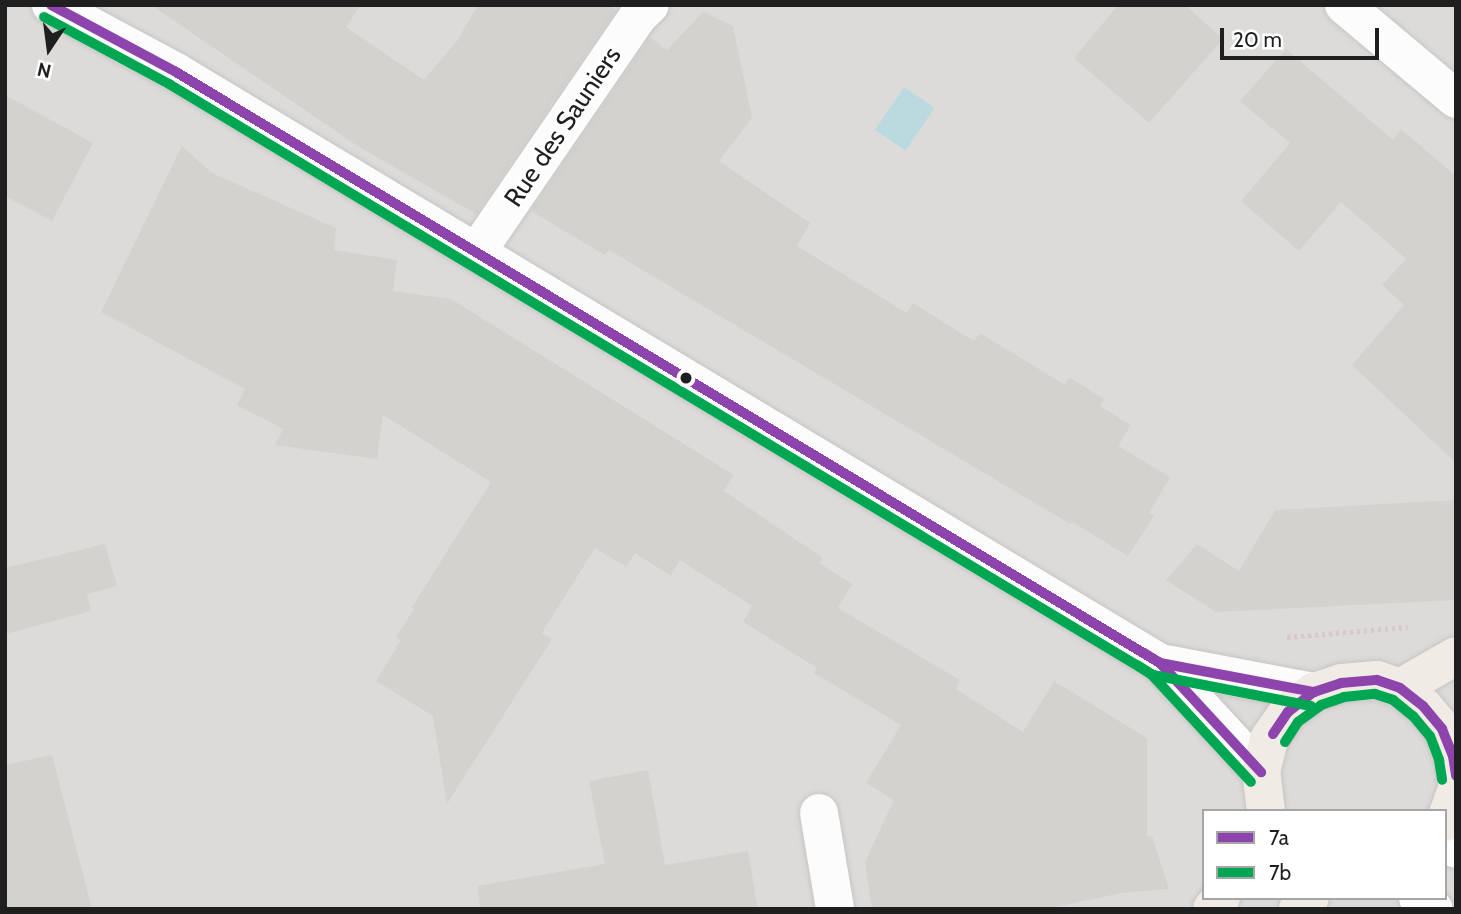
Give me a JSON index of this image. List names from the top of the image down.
{
  "streets": {
    "street": ["Rue des Sauniers"]
  },
  "lines": ["transit line 7a", "transit line 7b"],
  "legend": ["7a", "7b"],
  "scale_bar": "20 m",
  "north": "bottom"
}
